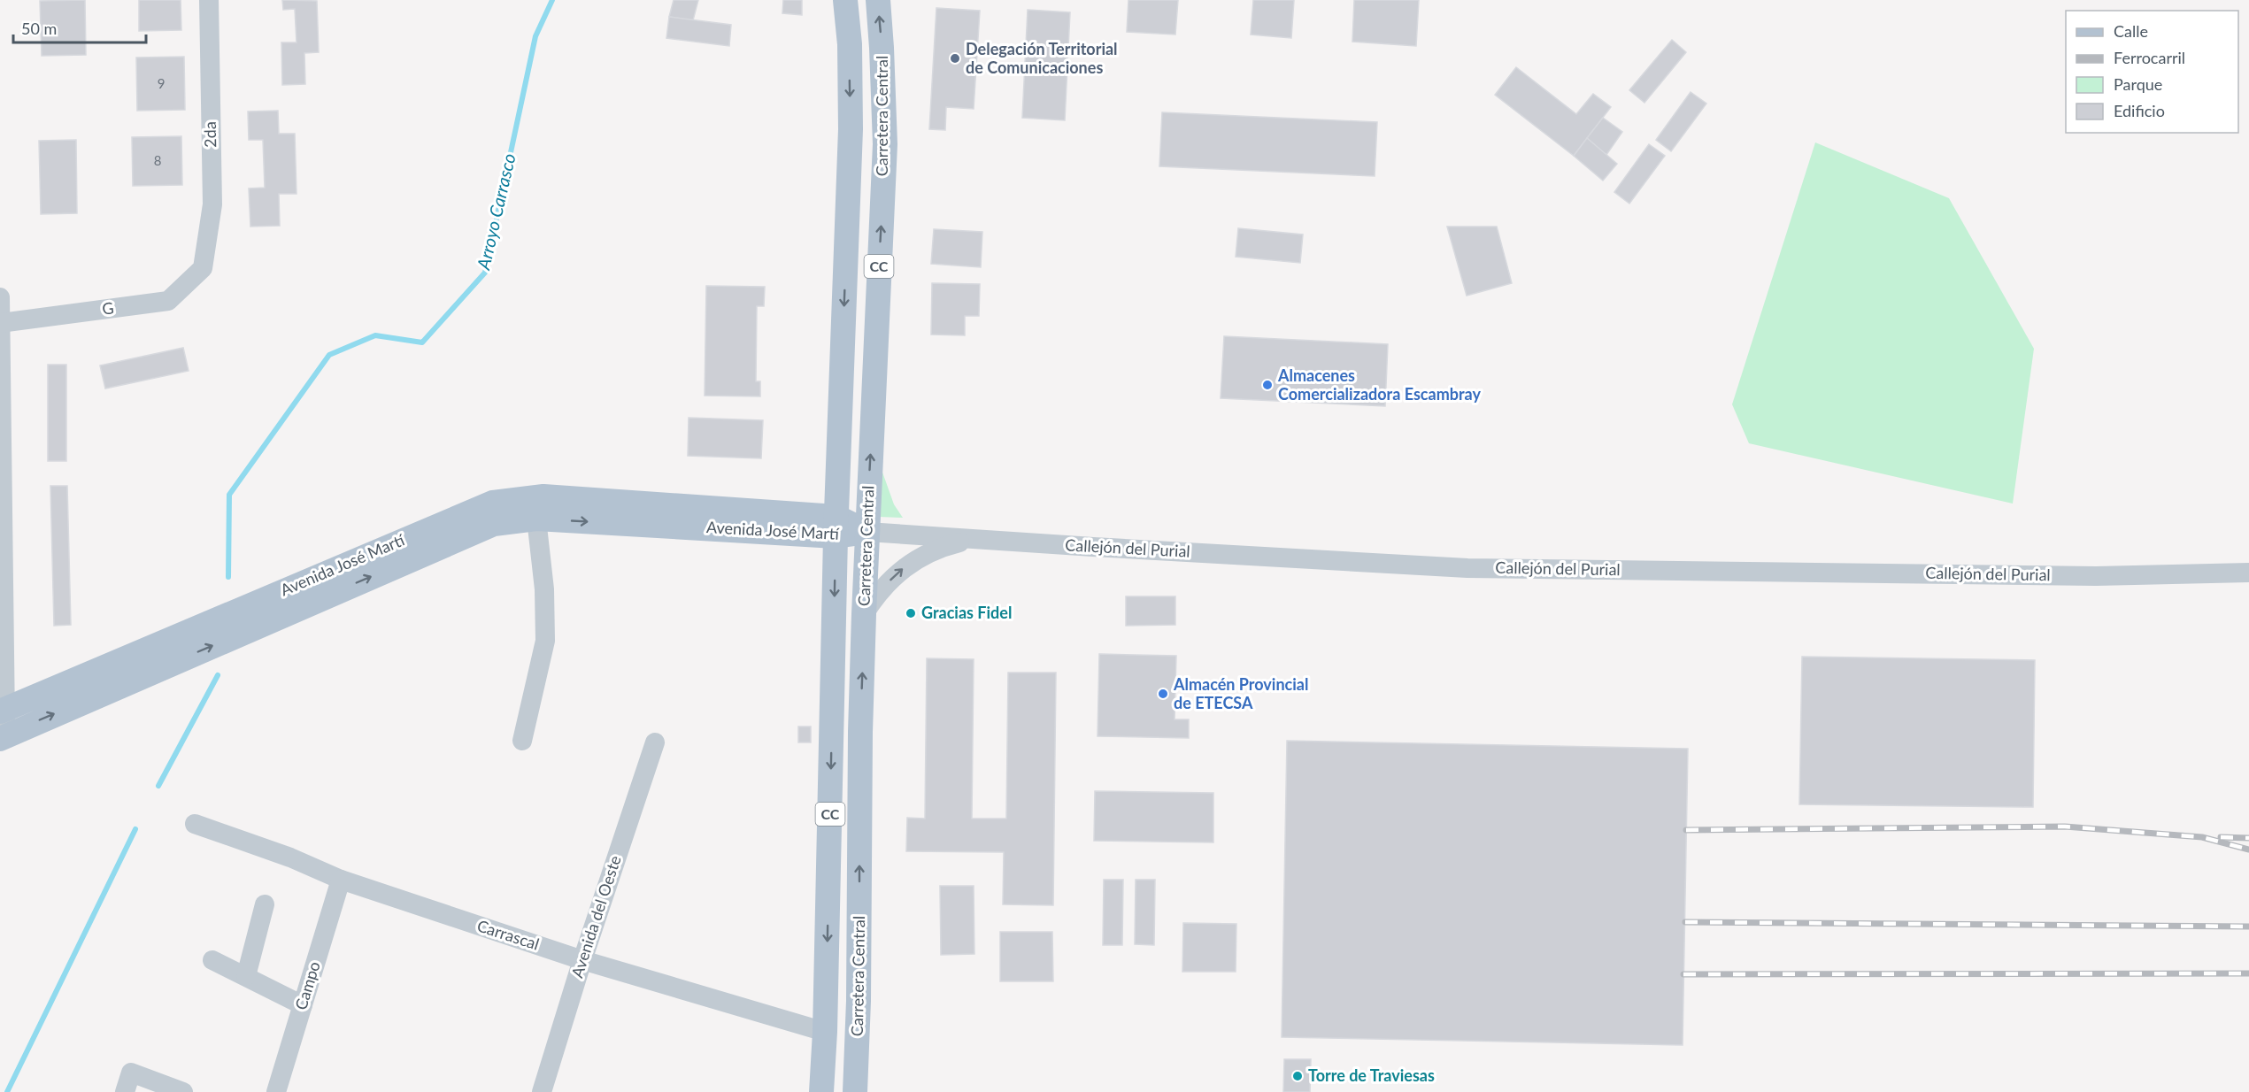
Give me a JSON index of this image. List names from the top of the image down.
{
  "streets": {
    "main road": ["Carretera Central", "CC", "Avenida José Martí"],
    "street": [
      "2da",
      "G",
      "Callejón del Purial",
      "Avenida del Oeste",
      "Carrascal",
      "Campo"
    ]
  },
  "crossings": [
    ["Carretera Central", "Avenida José Martí"],
    ["Carretera Central", "Callejón del Purial"],
    ["Carretera Central", "Carrascal"],
    ["2da", "G"],
    ["Avenida José Martí", "Callejón del Purial"],
    ["Avenida del Oeste", "Carrascal"],
    ["Carrascal", "Campo"]
  ],
  "water": ["Arroyo Carrasco"],
  "places": [
    "Delegación Territorial de Comunicaciones",
    "Almacenes Comercializadora Escambray",
    "Gracias Fidel",
    "Almacén Provincial de ETECSA",
    "Torre de Traviesas"
  ],
  "house_numbers": ["9", "8"],
  "legend": [
    "Calle",
    "Ferrocarril",
    "Parque",
    "Edificio"
  ],
  "scale_bar": "50 m"
}
